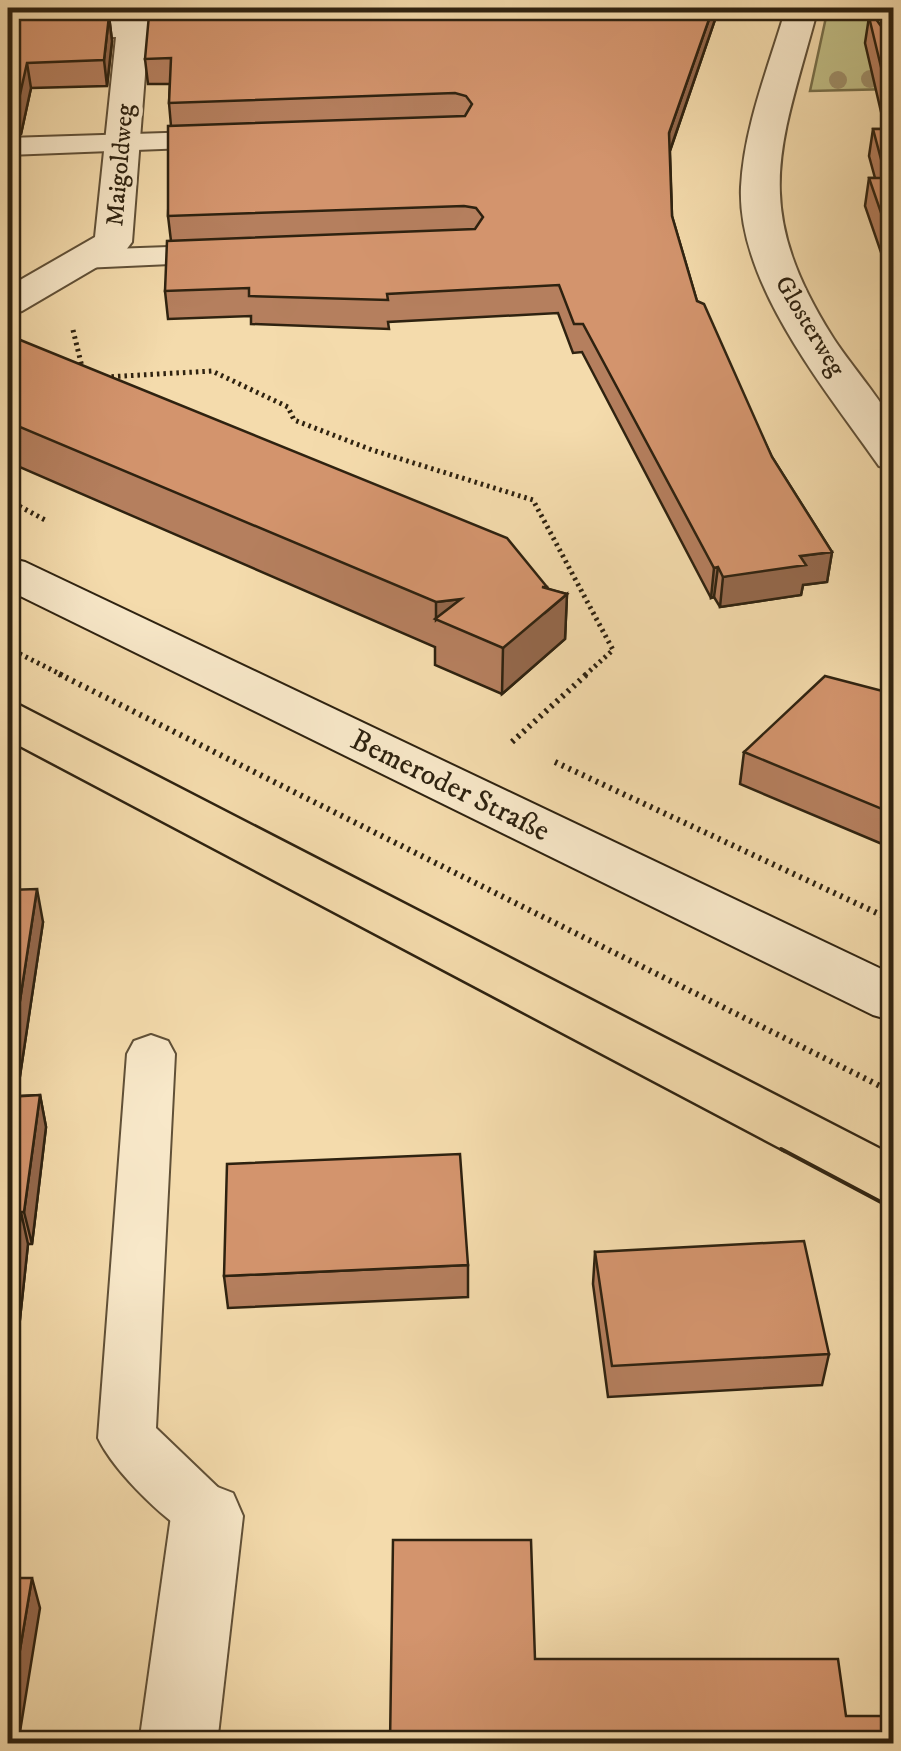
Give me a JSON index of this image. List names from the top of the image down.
{
  "streets": {
    "street": ["Maigoldweg", "Glosterweg", "Bemeroder Straße"]
  }
}
